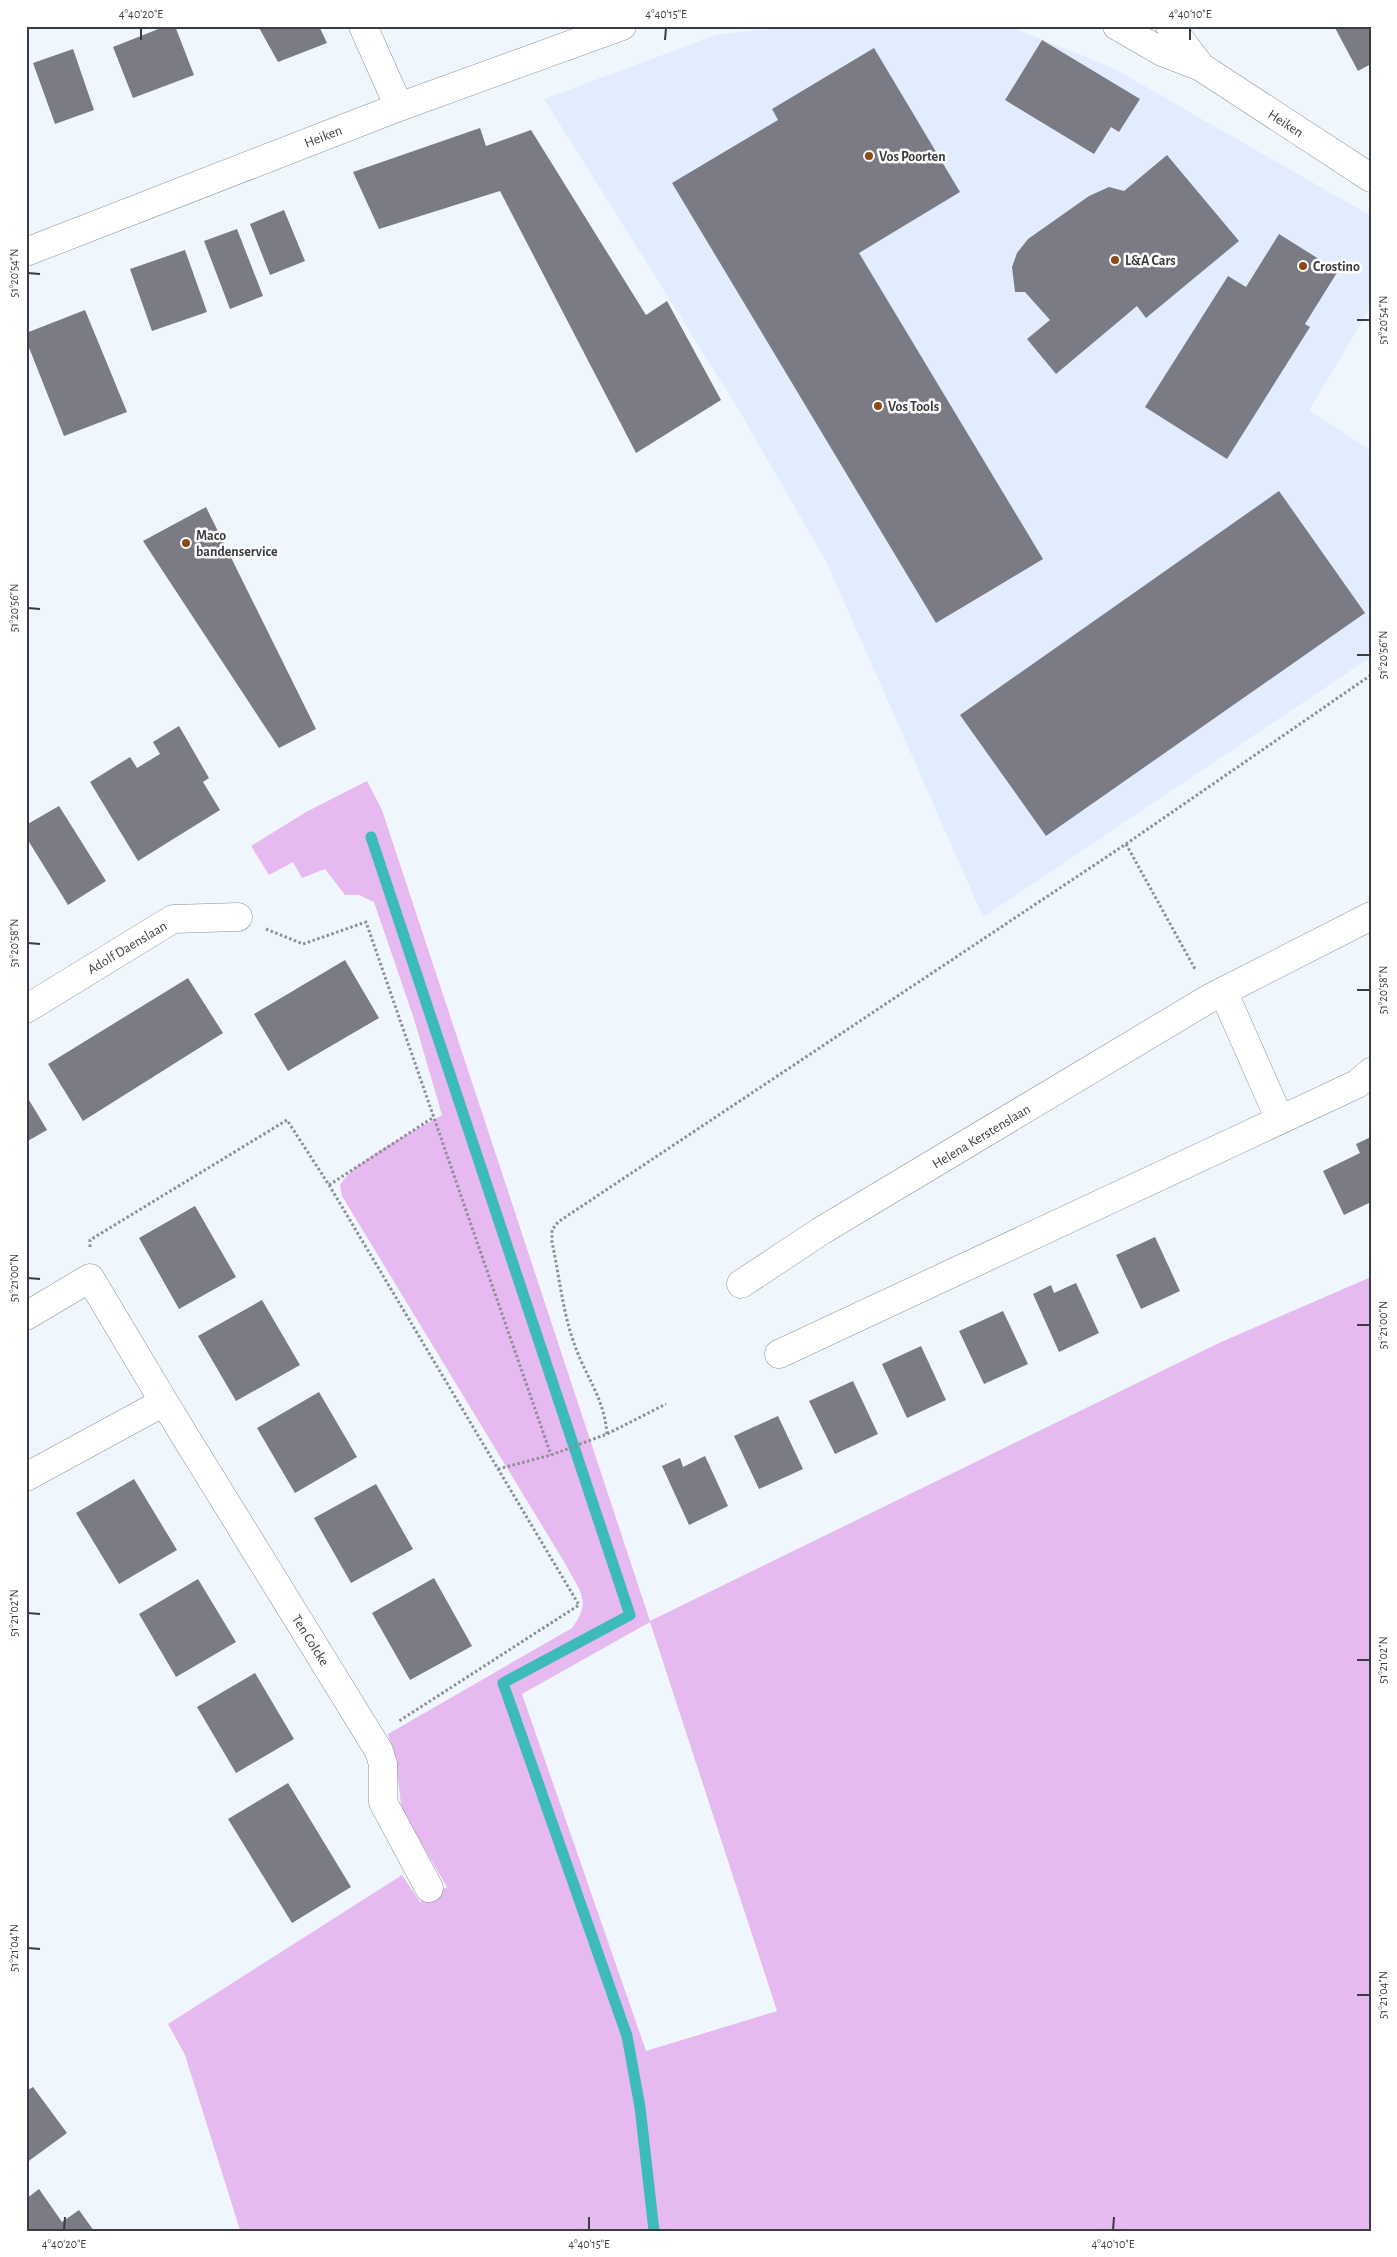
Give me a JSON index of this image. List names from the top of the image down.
{
  "streets": {
    "street": [
      "Heiken",
      "Adolf Daenslaan",
      "Helena Kerstenslaan",
      "Ten Colcke"
    ]
  },
  "places": [
    "Vos Poorten",
    "L&A Cars",
    "Crostino",
    "Vos Tools",
    "Maco bandenservice"
  ],
  "coordinates": [
    "4°40'20\"E",
    "4°40'15\"E",
    "4°40'10\"E",
    "51°20'54\"N",
    "51°20'56\"N",
    "51°20'58\"N",
    "51°21'00\"N",
    "51°21'02\"N",
    "51°21'04\"N"
  ]
}
